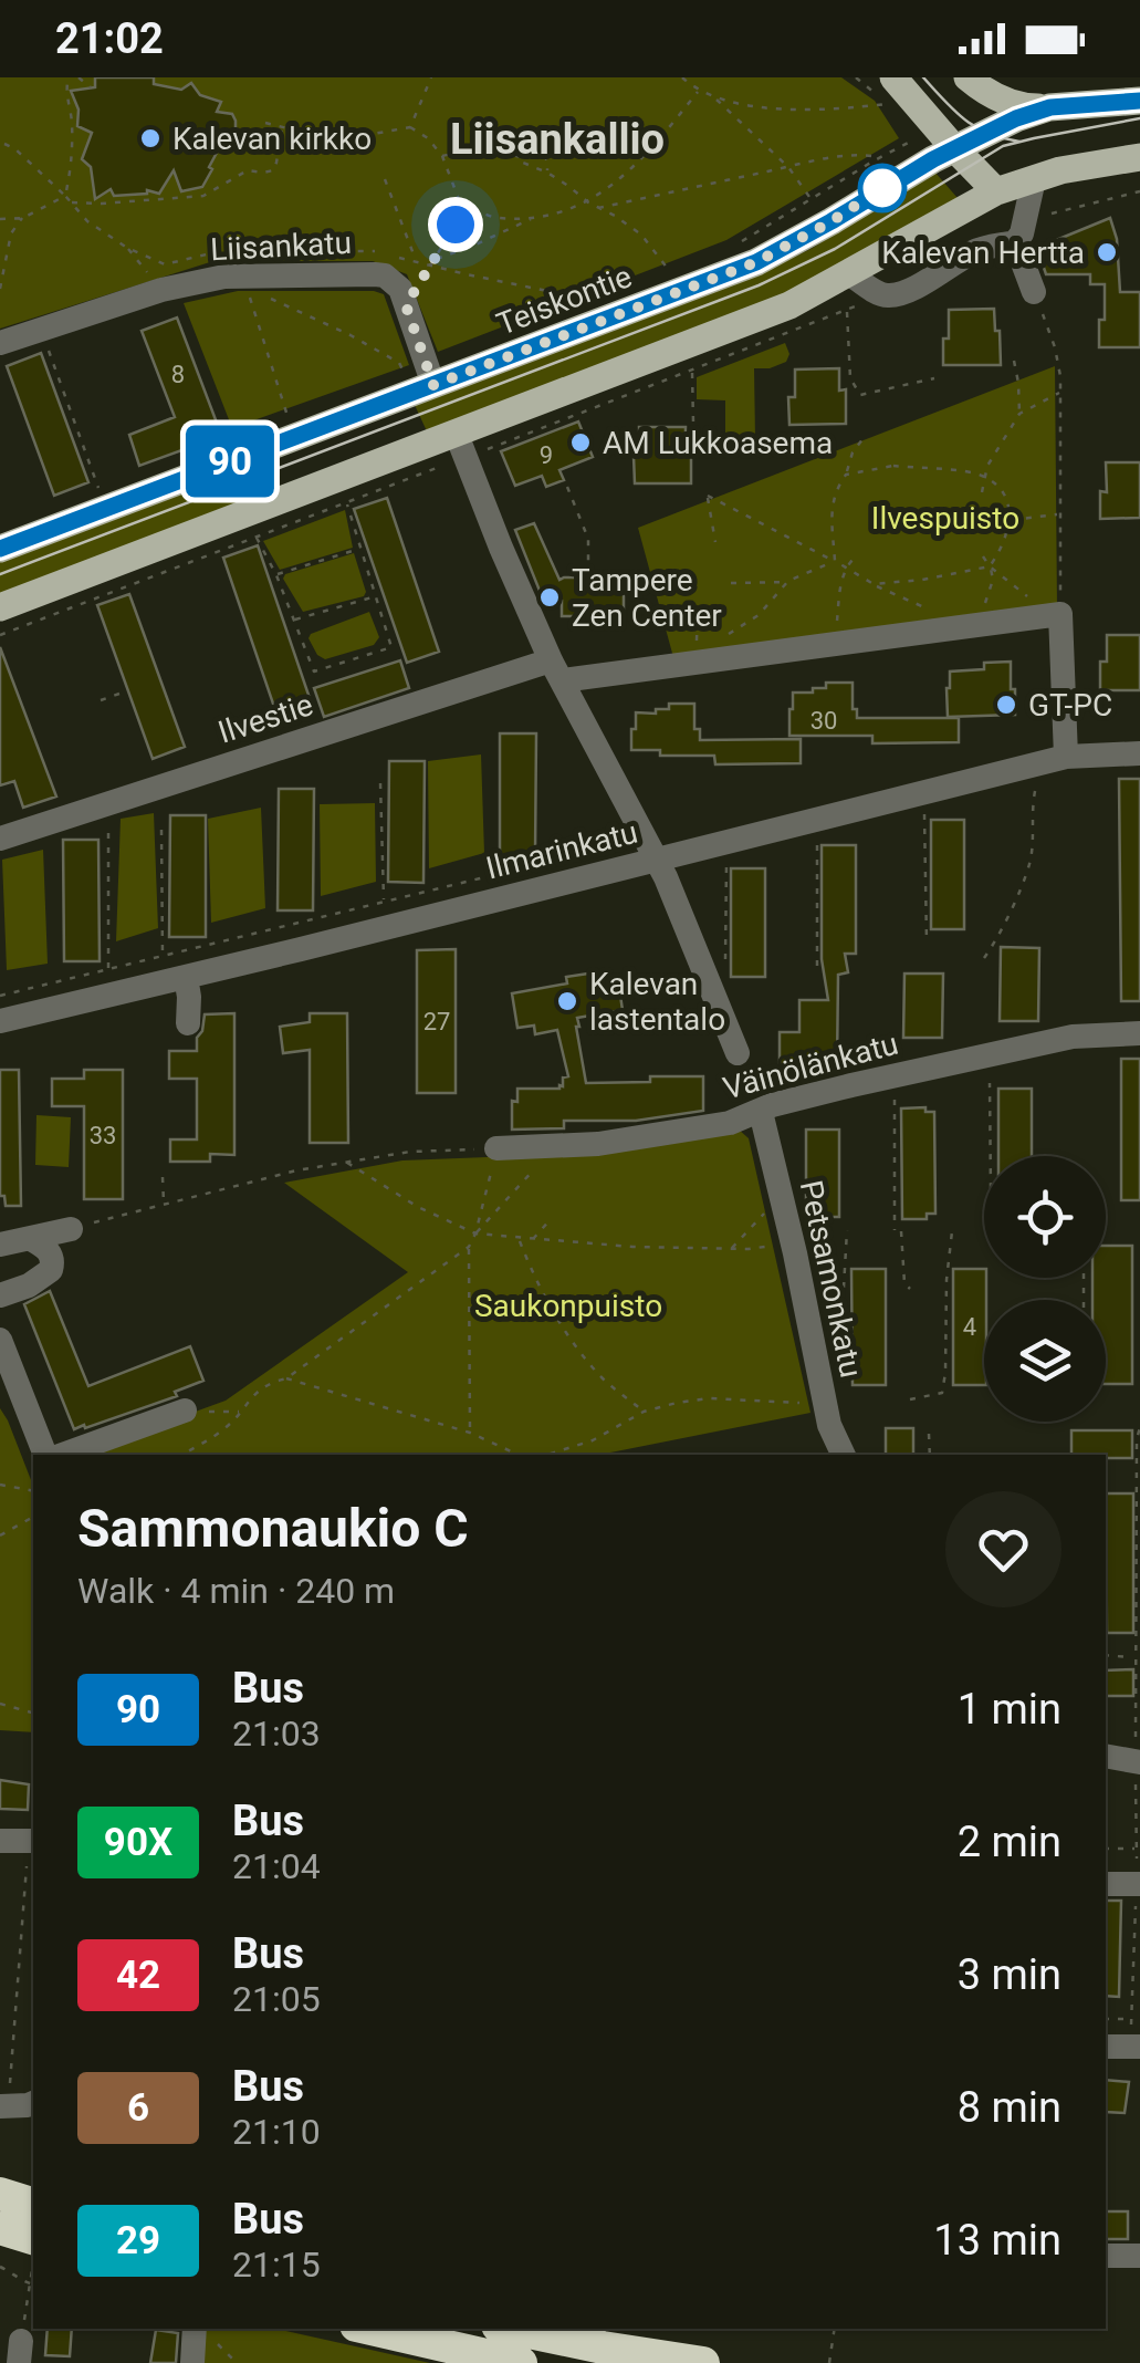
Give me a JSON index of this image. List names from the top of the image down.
{
  "streets": {
    "main road": ["Teiskontie"],
    "street": [
      "Liisankatu",
      "Ilvestie",
      "Ilmarinkatu",
      "Väinölänkatu",
      "Petsamonkatu"
    ]
  },
  "crossings": [
    ["Väinölänkatu", "Petsamonkatu"]
  ],
  "districts": ["Liisankallio"],
  "parks": ["Ilvespuisto", "Saukonpuisto"],
  "places": [
    "Kalevan kirkko",
    "Kalevan Hertta",
    "AM Lukkoasema",
    "Tampere Zen Center",
    "GT-PC",
    "Kalevan lastentalo"
  ],
  "lines": ["bus line 90"],
  "house_numbers": [
    "8",
    "9",
    "30",
    "27",
    "33",
    "4"
  ],
  "page": {
    "status": "21:02",
    "on_map": "90",
    "heading": ["Sammonaukio C", "Walk · 4 min · 240 m"],
    "list": [
      {
        "mark": "90",
        "name": "Bus",
        "note": "21:03",
        "value": "1 min"
      },
      {
        "mark": "90X",
        "name": "Bus",
        "note": "21:04",
        "value": "2 min"
      },
      {
        "mark": "42",
        "name": "Bus",
        "note": "21:05",
        "value": "3 min"
      },
      {
        "mark": "6",
        "name": "Bus",
        "note": "21:10",
        "value": "8 min"
      },
      {
        "mark": "29",
        "name": "Bus",
        "note": "21:15",
        "value": "13 min"
      }
    ]
  }
}
